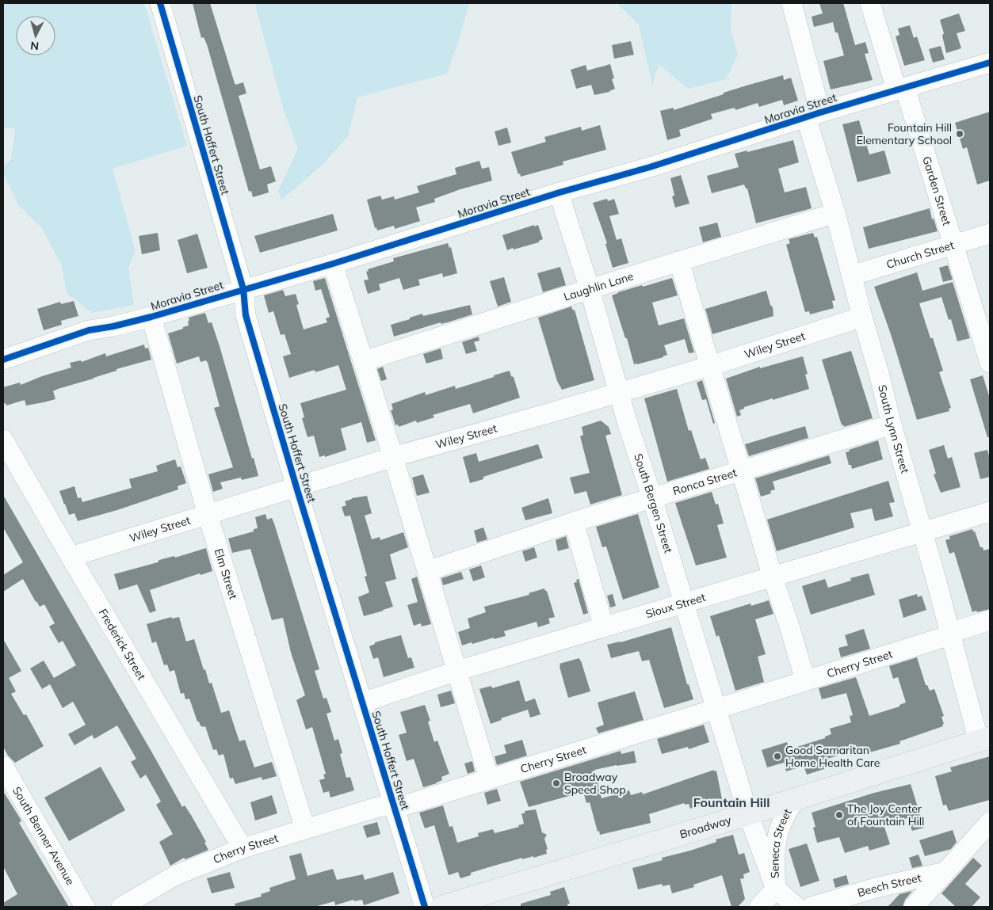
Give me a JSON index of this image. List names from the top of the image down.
{
  "streets": {
    "main road": ["Broadway"],
    "street": [
      "Moravia Street",
      "South Hoffert Street",
      "Garden Street",
      "Church Street",
      "Laughlin Lane",
      "Wiley Street",
      "South Lynn Street",
      "Ronca Street",
      "South Bergen Street",
      "Elm Street",
      "Sioux Street",
      "Frederick Street",
      "Cherry Street",
      "South Benner Avenue",
      "Seneca Street",
      "Beech Street"
    ]
  },
  "crossings": [
    ["Moravia Street", "South Hoffert Street"],
    ["Moravia Street", "Garden Street"],
    ["Moravia Street", "South Lynn Street"],
    ["Moravia Street", "South Bergen Street"],
    ["Moravia Street", "Elm Street"],
    ["South Hoffert Street", "Wiley Street"],
    ["South Hoffert Street", "Sioux Street"],
    ["South Hoffert Street", "Cherry Street"],
    ["Garden Street", "Church Street"],
    ["Church Street", "South Lynn Street"],
    ["Laughlin Lane", "South Lynn Street"],
    ["Laughlin Lane", "South Bergen Street"],
    ["Wiley Street", "South Lynn Street"],
    ["Wiley Street", "South Bergen Street"],
    ["Wiley Street", "Elm Street"],
    ["Wiley Street", "Frederick Street"],
    ["South Lynn Street", "Ronca Street"],
    ["South Lynn Street", "Sioux Street"],
    ["South Lynn Street", "Cherry Street"],
    ["South Lynn Street", "Broadway"],
    ["Ronca Street", "South Bergen Street"],
    ["South Bergen Street", "Sioux Street"],
    ["South Bergen Street", "Cherry Street"],
    ["South Bergen Street", "Broadway"],
    ["South Bergen Street", "Seneca Street"],
    ["Elm Street", "Cherry Street"],
    ["Frederick Street", "Cherry Street"],
    ["Broadway", "Seneca Street"]
  ],
  "districts": ["Fountain Hill"],
  "places": [
    "Fountain Hill Elementary School",
    "Good Samaritan Home Health Care",
    "Broadway Speed Shop",
    "The Joy Center of Fountain Hill"
  ],
  "north": "bottom"
}
